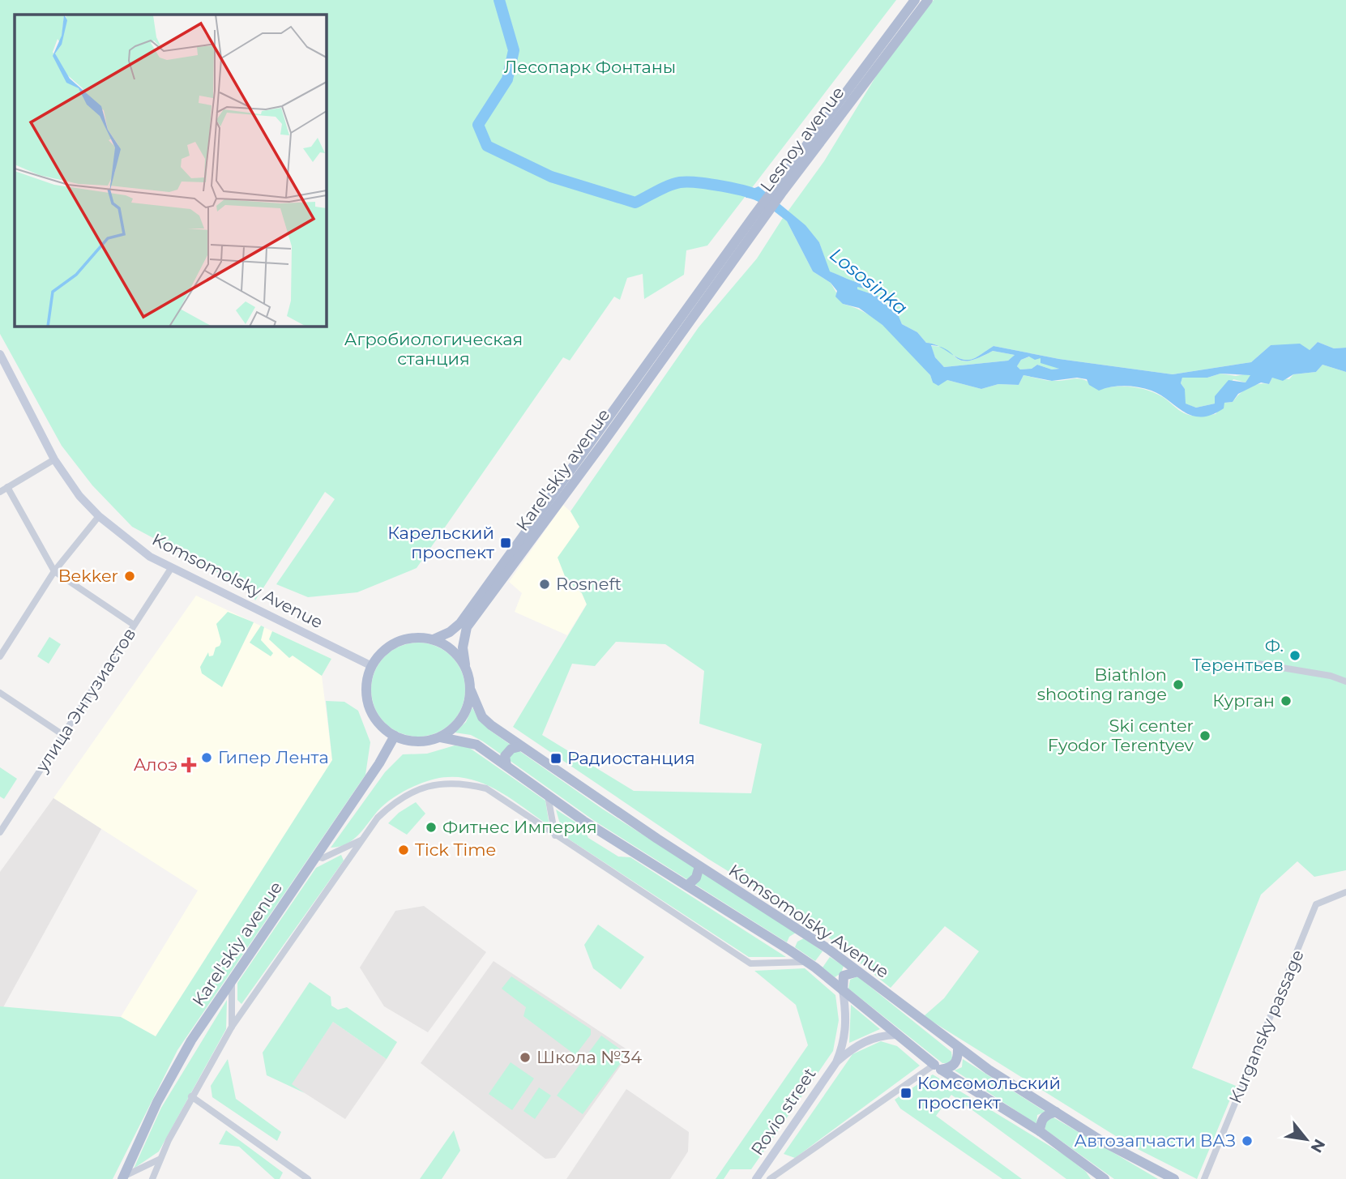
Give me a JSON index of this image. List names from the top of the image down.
{
  "streets": {
    "main road": ["Lesnoy avenue", "Karel'skiy avenue", "Komsomolsky Avenue"],
    "street": ["улица Энтузиастов", "Kurgansky passage", "Rovio street"]
  },
  "crossings": [
    ["Lesnoy avenue", "Karel'skiy avenue"],
    ["Karel'skiy avenue", "Komsomolsky Avenue"],
    ["Komsomolsky Avenue", "улица Энтузиастов"],
    ["Komsomolsky Avenue", "Rovio street"]
  ],
  "water": ["Lososinka"],
  "parks": ["Лесопарк Фонтаны", "Агробиологическая станция"],
  "places": {
    "transit": ["Карельский проспект", "Радиостанция", "Комсомольский проспект"],
    "other": [
      "Bekker",
      "Rosneft",
      "Ф. Терентьев",
      "Biathlon shooting range",
      "Курган",
      "Ski center Fyodor Terentyev",
      "Гипер Лента",
      "Фитнес Империя",
      "Tick Time",
      "Школа №34",
      "Автозапчасти ВАЗ"
    ],
    "health": ["Алоэ"]
  },
  "north": "bottom right"
}
